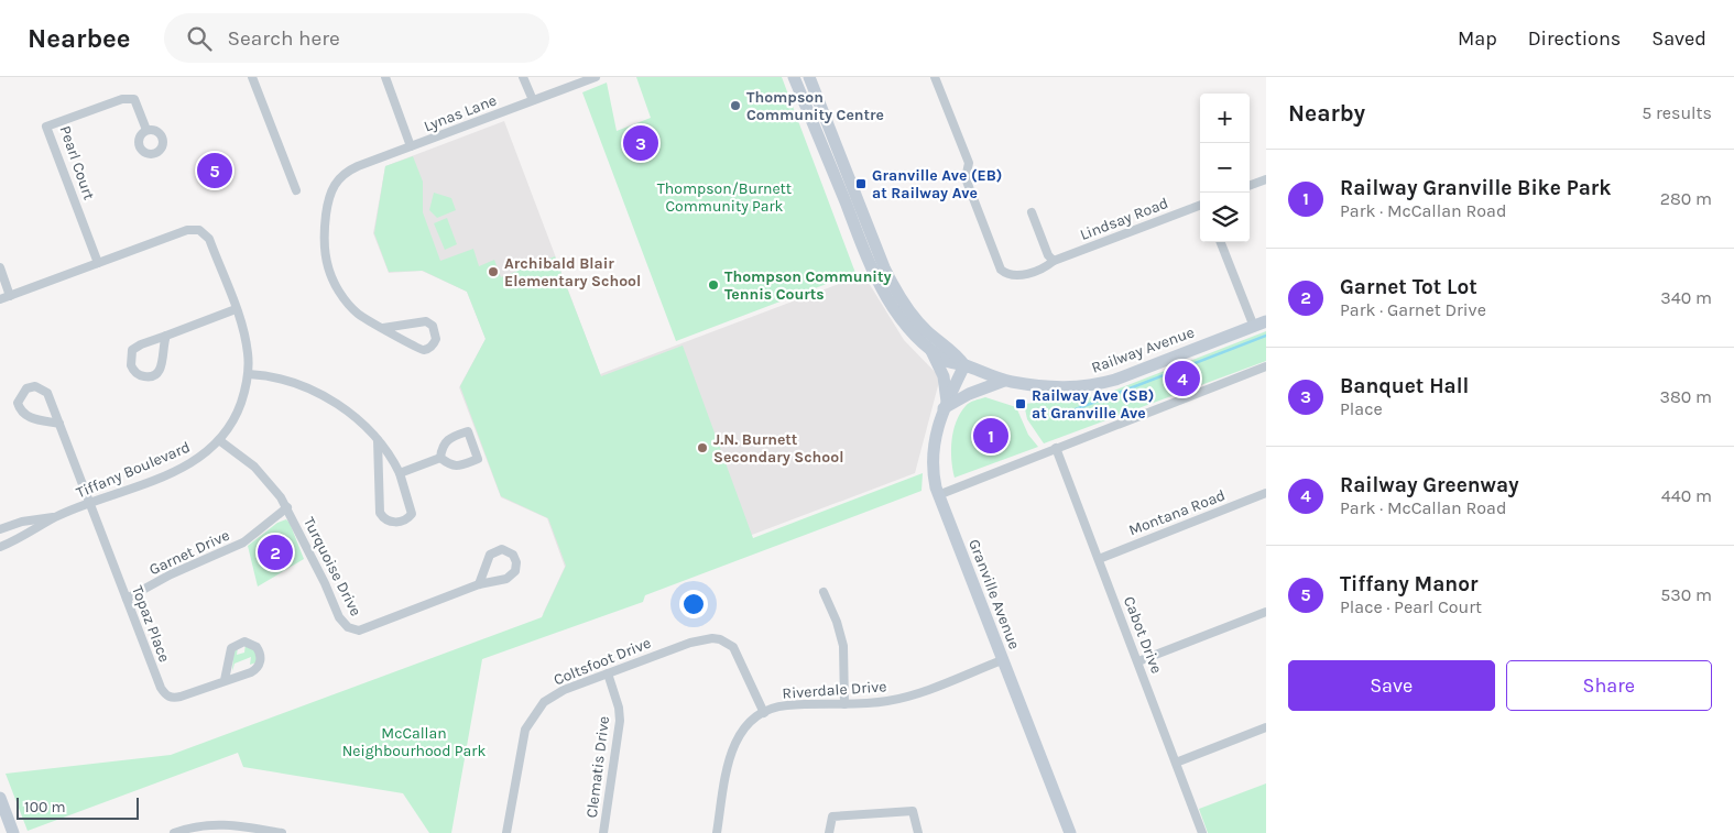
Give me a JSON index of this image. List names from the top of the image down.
{
  "streets": {
    "main road": ["Railway Avenue", "Granville Avenue"],
    "street": [
      "Lynas Lane",
      "Pearl Court",
      "Lindsay Road",
      "Tiffany Boulevard",
      "Montana Road",
      "Garnet Drive",
      "Turquoise Drive",
      "Topaz Place",
      "Cabot Drive",
      "Coltsfoot Drive",
      "Riverdale Drive",
      "Clematis Drive"
    ]
  },
  "crossings": [
    ["Pearl Court", "Tiffany Boulevard"],
    ["Railway Avenue", "Granville Avenue"],
    ["Tiffany Boulevard", "Turquoise Drive"],
    ["Tiffany Boulevard", "Topaz Place"],
    ["Montana Road", "Cabot Drive"],
    ["Garnet Drive", "Turquoise Drive"],
    ["Garnet Drive", "Topaz Place"],
    ["Granville Avenue", "Riverdale Drive"],
    ["Coltsfoot Drive", "Riverdale Drive"],
    ["Coltsfoot Drive", "Clematis Drive"]
  ],
  "parks": ["Thompson/Burnett Community Park", "McCallan Neighbourhood Park"],
  "places": {
    "other": [
      "Thompson Community Centre",
      "Archibald Blair Elementary School",
      "Thompson Community Tennis Courts",
      "J.N. Burnett Secondary School"
    ],
    "transit": ["Granville Ave (EB) at Railway Ave", "Railway Ave (SB) at Granville Ave"]
  },
  "scale_bar": "100 m",
  "page": {
    "header": "Nearbee",
    "search": "Search here",
    "nav": ["Map", "Directions", "Saved"],
    "heading": ["Nearby", "5 results"],
    "map_buttons": ["+", "−"],
    "pins": [
      "3",
      "5",
      "4",
      "1",
      "2"
    ],
    "list": [
      {
        "mark": "1",
        "name": "Railway Granville Bike Park",
        "note": "Park · McCallan Road",
        "value": "280 m"
      },
      {
        "mark": "2",
        "name": "Garnet Tot Lot",
        "note": "Park · Garnet Drive",
        "value": "340 m"
      },
      {
        "mark": "3",
        "name": "Banquet Hall",
        "note": "Place",
        "value": "380 m"
      },
      {
        "mark": "4",
        "name": "Railway Greenway",
        "note": "Park · McCallan Road",
        "value": "440 m"
      },
      {
        "mark": "5",
        "name": "Tiffany Manor",
        "note": "Place · Pearl Court",
        "value": "530 m"
      }
    ],
    "buttons": ["Save", "Share"],
    "scale": "100 m"
  }
}
